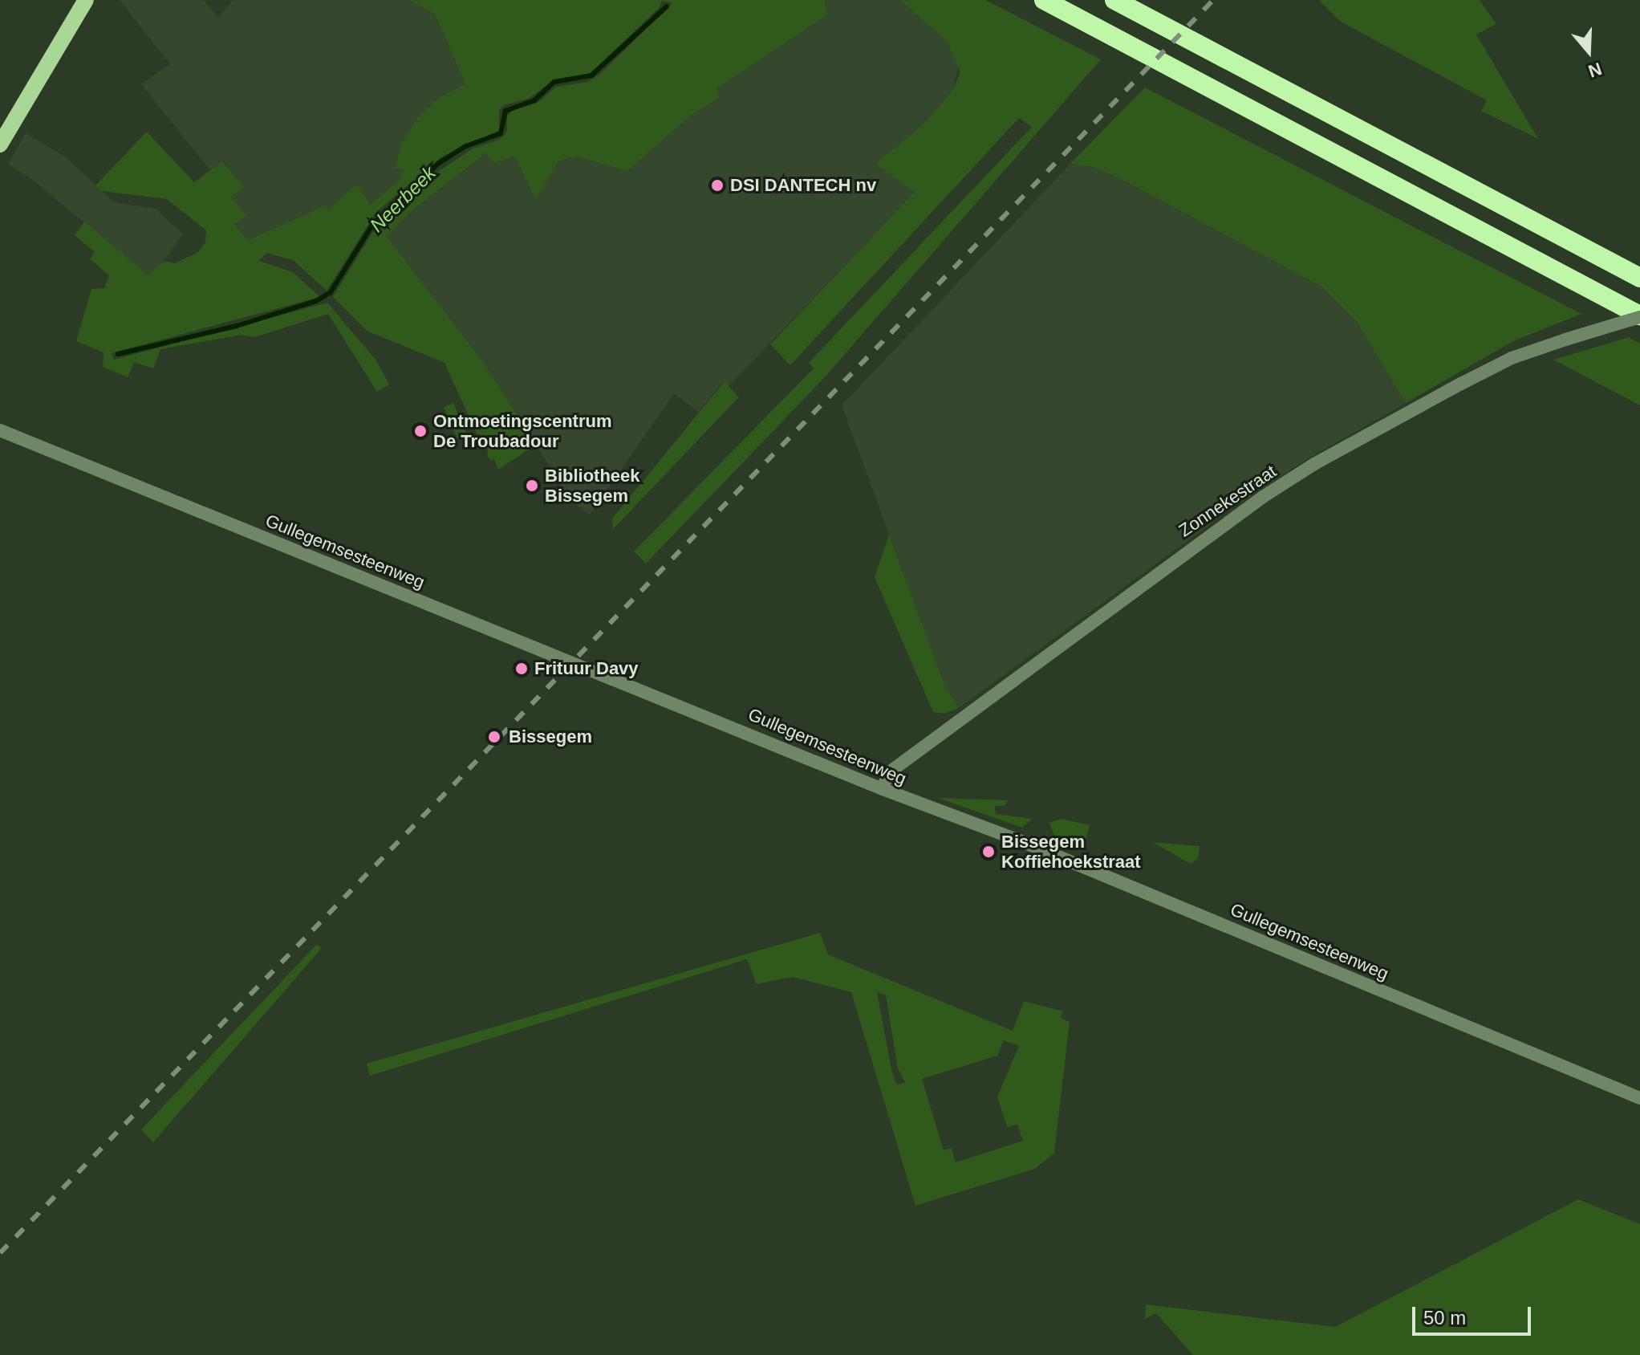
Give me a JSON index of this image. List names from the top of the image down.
{
  "streets": {
    "street": ["Zonnekestraat", "Gullegemsesteenweg"]
  },
  "crossings": [
    ["Zonnekestraat", "Gullegemsesteenweg"]
  ],
  "water": ["Neerbeek"],
  "places": [
    "DSI DANTECH nv",
    "Ontmoetingscentrum De Troubadour",
    "Bibliotheek Bissegem",
    "Frituur Davy",
    "Bissegem",
    "Bissegem Koffiehoekstraat"
  ],
  "scale_bar": "50 m",
  "north": "bottom"
}
